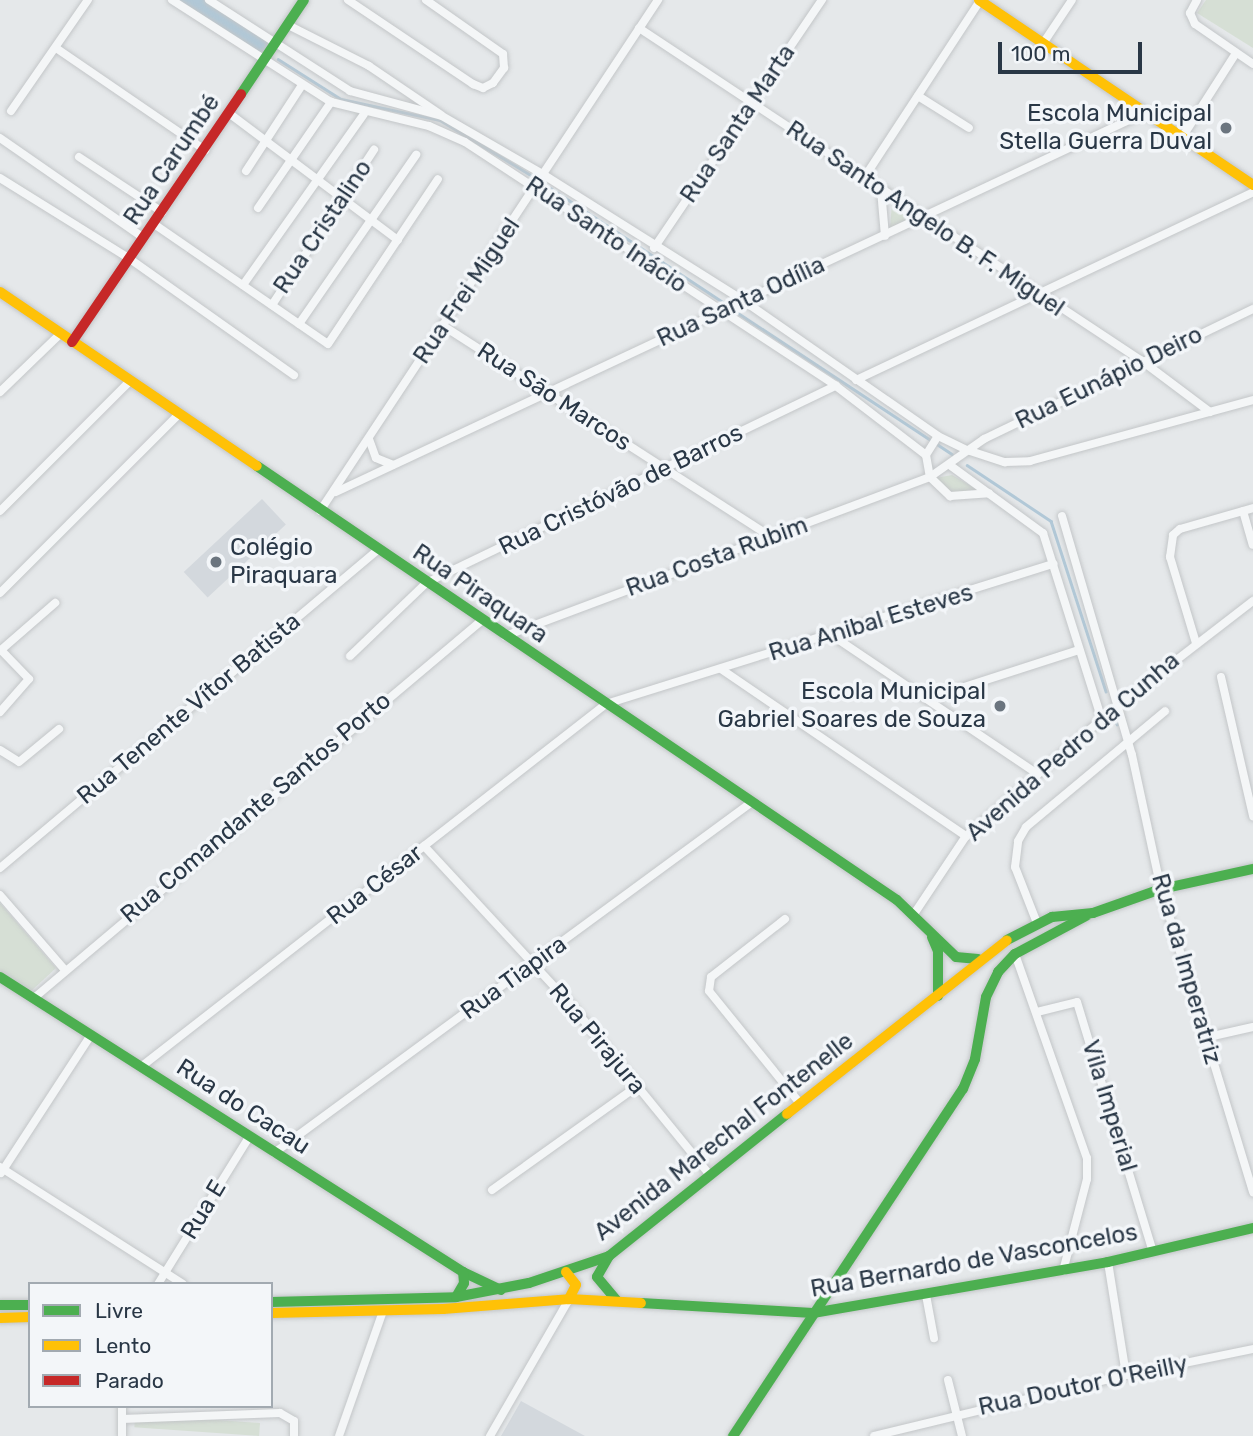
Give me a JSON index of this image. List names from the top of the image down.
{
  "streets": {
    "main road": [
      "Rua Carumbé",
      "Rua Piraquara",
      "Rua do Cacau",
      "Avenida Marechal Fontenelle",
      "Rua Bernardo de Vasconcelos"
    ],
    "street": [
      "Rua Santa Marta",
      "Rua Santo Angelo B. F. Miguel",
      "Rua Cristalino",
      "Rua Santo Inácio",
      "Rua Frei Miguel",
      "Rua Santa Odília",
      "Rua Eunápio Deiro",
      "Rua Sāo Marcos",
      "Rua Cristóvão de Barros",
      "Rua Costa Rubim",
      "Rua Anibal Esteves",
      "Rua Tenente Vítor Batista",
      "Avenida Pedro da Cunha",
      "Rua Comandante Santos Porto",
      "Rua César",
      "Rua da Imperatriz",
      "Rua Tiapira",
      "Rua Pirajura",
      "Vila Imperial",
      "Rua E",
      "Rua Doutor O'Reilly"
    ]
  },
  "crossings": [
    ["Rua Santa Marta", "Rua Santo Angelo B. F. Miguel"],
    ["Rua Santa Marta", "Rua Santo Inácio"],
    ["Rua Carumbé", "Rua Santo Inácio"],
    ["Rua Carumbé", "Rua Piraquara"],
    ["Rua Santo Angelo B. F. Miguel", "Rua Santo Inácio"],
    ["Rua Santo Angelo B. F. Miguel", "Rua Frei Miguel"],
    ["Rua Santo Angelo B. F. Miguel", "Rua Santa Odília"],
    ["Rua Santo Angelo B. F. Miguel", "Rua Eunápio Deiro"],
    ["Rua Santo Inácio", "Rua Frei Miguel"],
    ["Rua Santo Inácio", "Rua Santa Odília"],
    ["Rua Santo Inácio", "Rua Eunápio Deiro"],
    ["Rua Santo Inácio", "Rua Cristóvão de Barros"],
    ["Rua Frei Miguel", "Rua Santa Odília"],
    ["Rua Frei Miguel", "Rua Sāo Marcos"],
    ["Rua Frei Miguel", "Rua Piraquara"],
    ["Rua Santa Odília", "Rua Sāo Marcos"],
    ["Rua Sāo Marcos", "Rua Cristóvão de Barros"],
    ["Rua Sāo Marcos", "Rua Costa Rubim"],
    ["Rua Cristóvão de Barros", "Rua Piraquara"],
    ["Rua Costa Rubim", "Rua Piraquara"],
    ["Rua Piraquara", "Rua Anibal Esteves"],
    ["Rua Piraquara", "Rua Tenente Vítor Batista"],
    ["Rua Piraquara", "Avenida Pedro da Cunha"],
    ["Rua Piraquara", "Rua Comandante Santos Porto"],
    ["Rua Piraquara", "Rua César"],
    ["Rua Piraquara", "Rua Tiapira"],
    ["Rua Piraquara", "Avenida Marechal Fontenelle"],
    ["Rua Anibal Esteves", "Rua César"],
    ["Avenida Pedro da Cunha", "Rua da Imperatriz"],
    ["Rua Comandante Santos Porto", "Rua do Cacau"],
    ["Rua César", "Rua Pirajura"],
    ["Rua César", "Rua do Cacau"],
    ["Rua Tiapira", "Rua Pirajura"],
    ["Rua Tiapira", "Rua do Cacau"],
    ["Rua Pirajura", "Avenida Marechal Fontenelle"],
    ["Vila Imperial", "Rua Bernardo de Vasconcelos"],
    ["Rua do Cacau", "Avenida Marechal Fontenelle"],
    ["Rua do Cacau", "Rua E"]
  ],
  "places": ["Escola Municipal Stella Guerra Duval", "Colégio Piraquara", "Escola Municipal Gabriel Soares de Souza"],
  "legend": ["Livre", "Lento", "Parado"],
  "scale_bar": "100 m"
}
